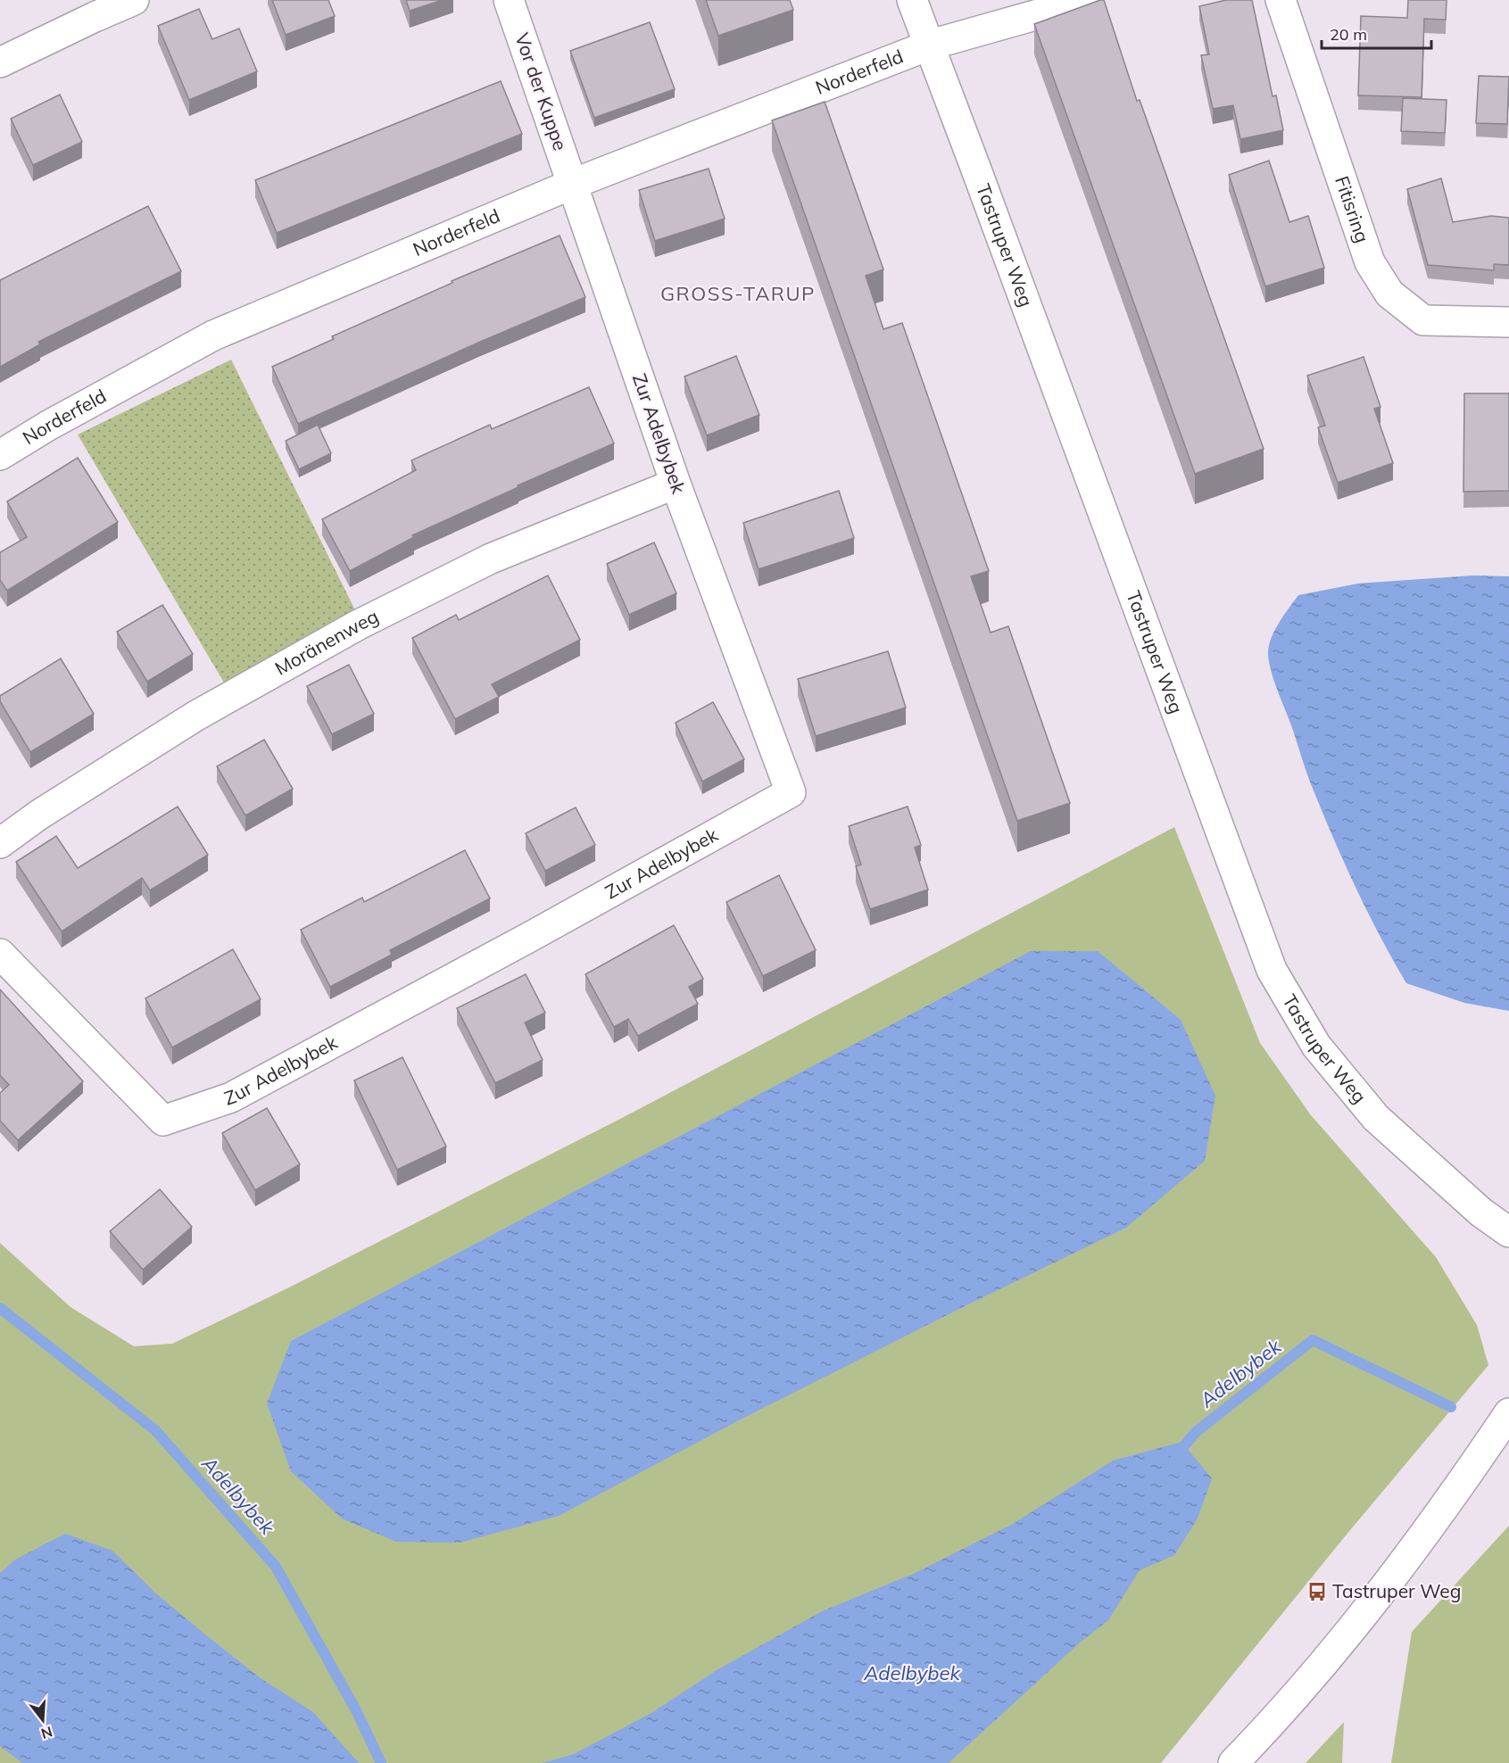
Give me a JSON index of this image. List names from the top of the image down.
{
  "streets": {
    "street": [
      "Norderfeld",
      "Vor der Kuppe",
      "Fitisring",
      "Tastruper Weg",
      "Zur Adelbybek",
      "Moränenweg"
    ]
  },
  "crossings": [
    ["Norderfeld", "Vor der Kuppe"],
    ["Norderfeld", "Tastruper Weg"],
    ["Norderfeld", "Zur Adelbybek"],
    ["Vor der Kuppe", "Zur Adelbybek"],
    ["Zur Adelbybek", "Moränenweg"]
  ],
  "districts": ["GROSS-TARUP"],
  "water": ["Adelbybek"],
  "places": {
    "bus stop": ["Tastruper Weg"]
  },
  "scale_bar": "20 m",
  "north": "bottom"
}
